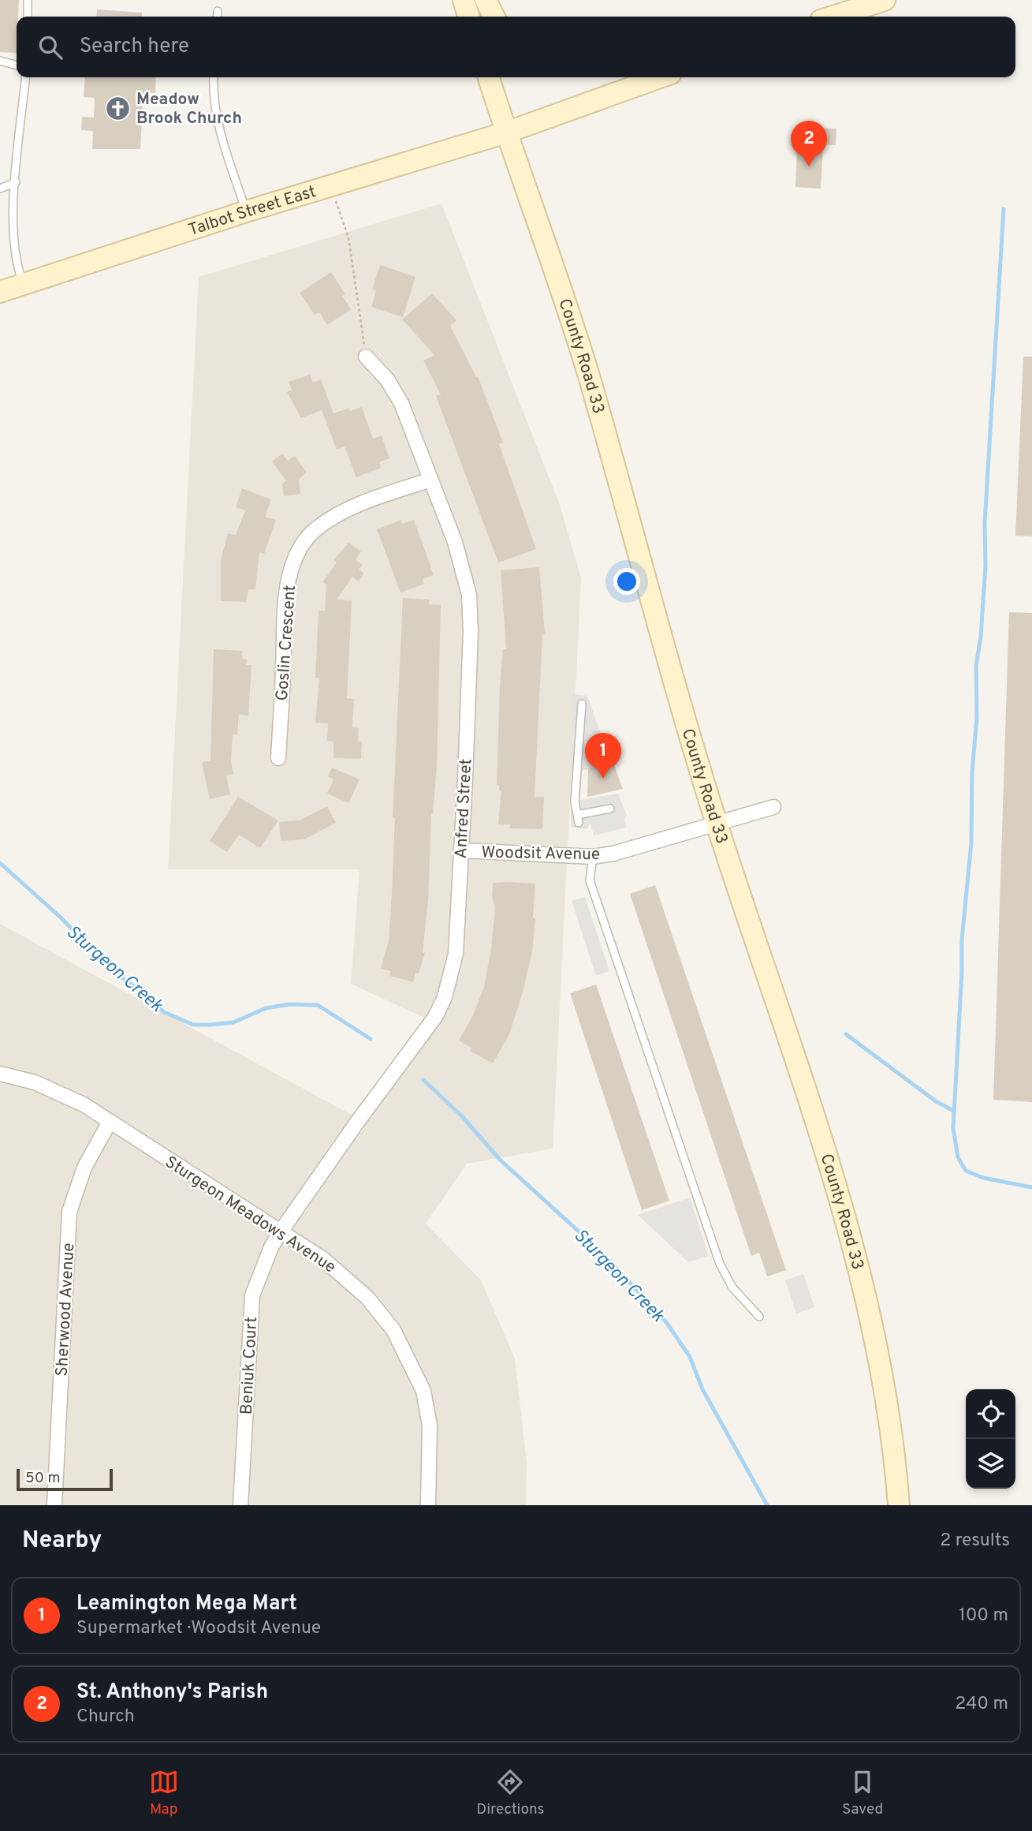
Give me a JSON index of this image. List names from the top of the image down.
{
  "streets": {
    "main road": ["Talbot Street East", "County Road 33"],
    "street": [
      "Goslin Crescent",
      "Anfred Street",
      "Woodsit Avenue",
      "Sturgeon Meadows Avenue",
      "Sherwood Avenue",
      "Beniuk Court"
    ]
  },
  "crossings": [
    ["Talbot Street East", "County Road 33"],
    ["County Road 33", "Woodsit Avenue"],
    ["Goslin Crescent", "Anfred Street"],
    ["Anfred Street", "Woodsit Avenue"],
    ["Anfred Street", "Sturgeon Meadows Avenue"],
    ["Anfred Street", "Beniuk Court"],
    ["Sturgeon Meadows Avenue", "Sherwood Avenue"],
    ["Sturgeon Meadows Avenue", "Beniuk Court"]
  ],
  "water": ["Sturgeon Creek"],
  "places": {
    "church": ["Meadow Brook Church"]
  },
  "scale_bar": "50 m",
  "page": {
    "search": "Search here",
    "pins": ["2", "1"],
    "scale": "50 m",
    "heading": ["Nearby", "2 results"],
    "list": [
      {
        "mark": "1",
        "name": "Leamington Mega Mart",
        "note": "Supermarket · Woodsit Avenue",
        "value": "100 m"
      },
      {
        "mark": "2",
        "name": "St. Anthony's Parish",
        "note": "Church",
        "value": "240 m"
      }
    ],
    "nav": ["Map", "Directions", "Saved"]
  }
}
